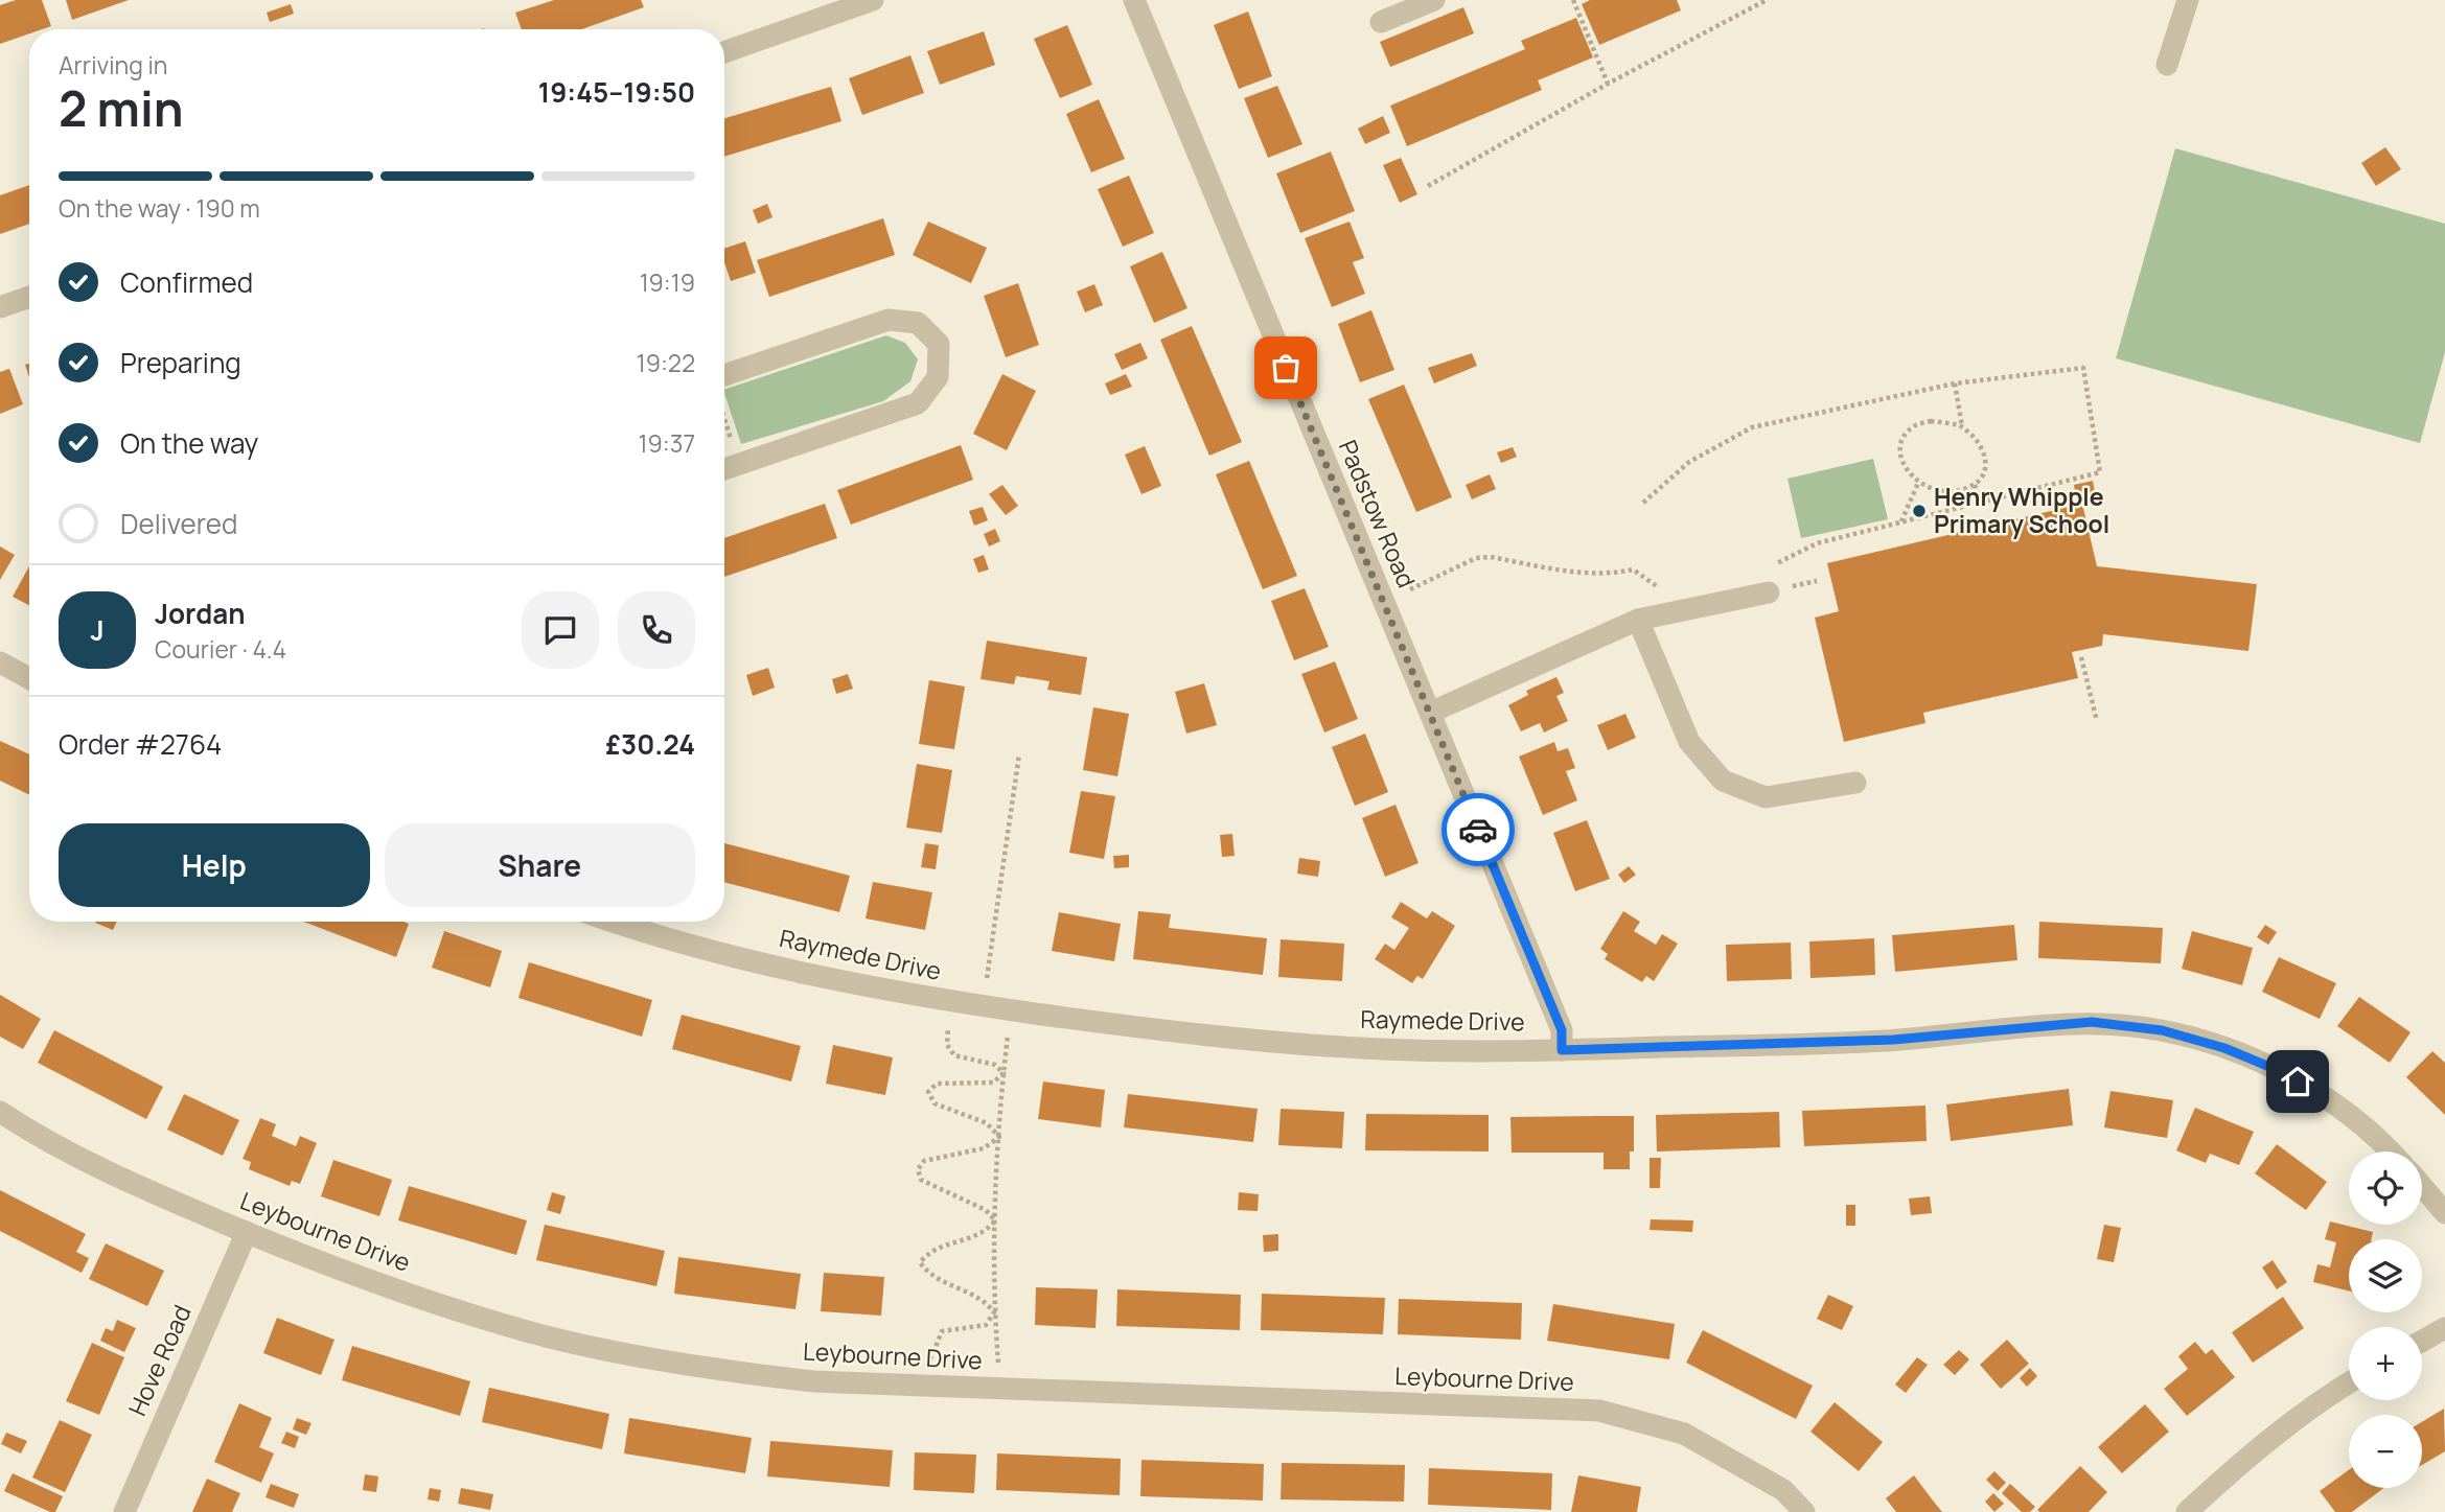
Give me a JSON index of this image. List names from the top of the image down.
{
  "streets": {
    "street": [
      "Padstow Road",
      "Raymede Drive",
      "Leybourne Drive",
      "Hove Road"
    ]
  },
  "crossings": [
    ["Padstow Road", "Raymede Drive"],
    ["Leybourne Drive", "Hove Road"]
  ],
  "places": ["Henry Whipple Primary School"],
  "page": {
    "heading": ["2 min", "Arriving in", "19:45–19:50"],
    "panel": [
      "Jordan",
      "Courier · 4.4",
      "Order #2764",
      "£30.24"
    ],
    "bar": "On the way · 190 m",
    "list": [
      ["Confirmed", "19:19"],
      ["Preparing", "19:22"],
      ["On the way", "19:37"],
      "Delivered"
    ],
    "round": "J",
    "buttons": ["Help", "Share"],
    "map_buttons": ["+", "−"]
  }
}
